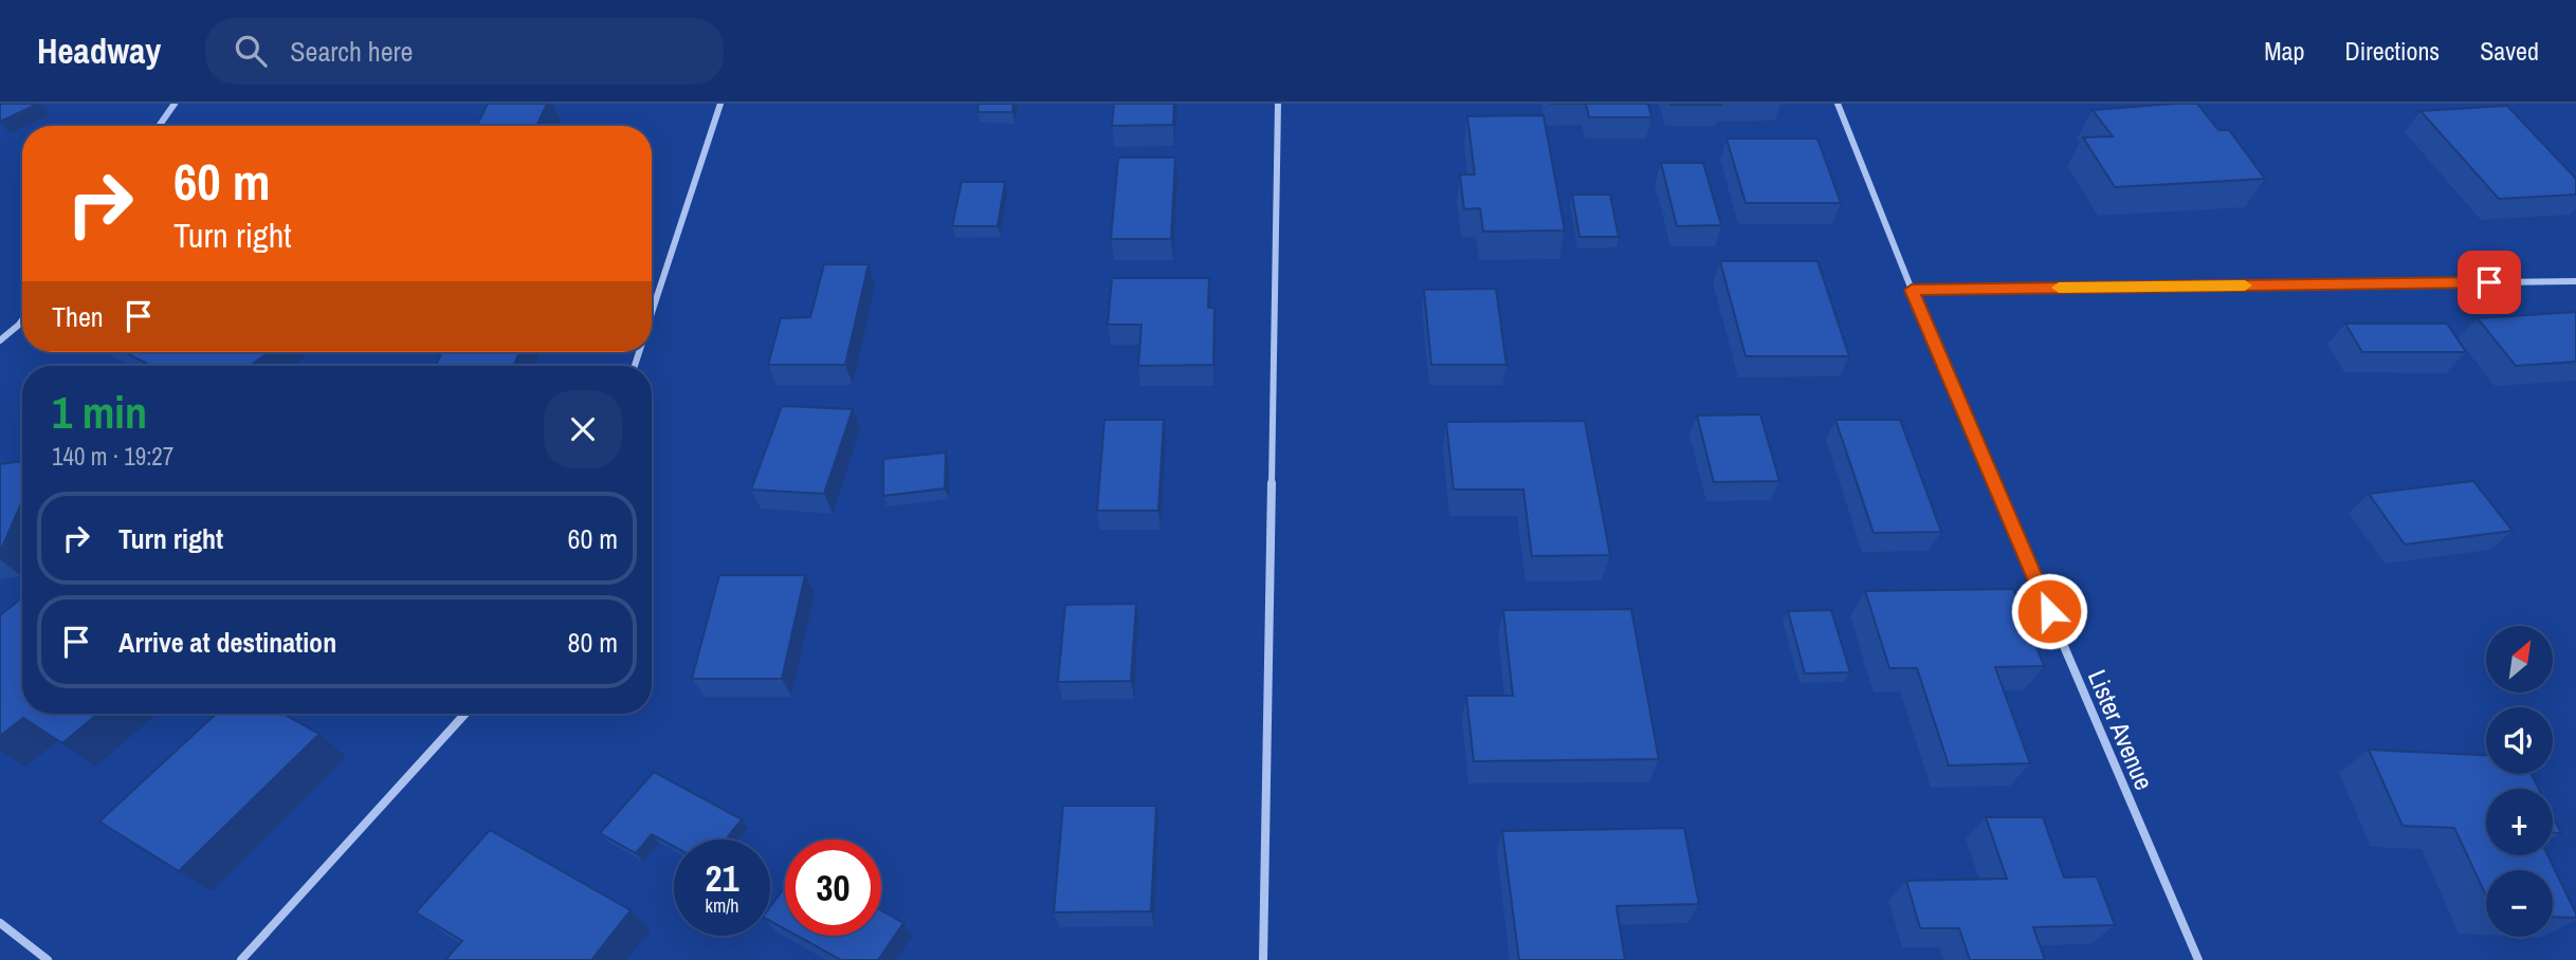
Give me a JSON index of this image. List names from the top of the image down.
{
  "streets": {
    "street": ["Lister Avenue"]
  },
  "north": "top right",
  "page": {
    "header": "Headway",
    "search": "Search here",
    "nav": ["Map", "Directions", "Saved"],
    "turn": ["60 m", "Turn right"],
    "then": "Then",
    "heading": ["1 min", "140 m · 19:27"],
    "list": [
      {
        "name": "Turn right",
        "value": "60 m"
      },
      {
        "name": "Arrive at destination",
        "value": "80 m"
      }
    ],
    "map_buttons": ["+", "−"],
    "speed": "21 km/h",
    "limit": "30"
  }
}
